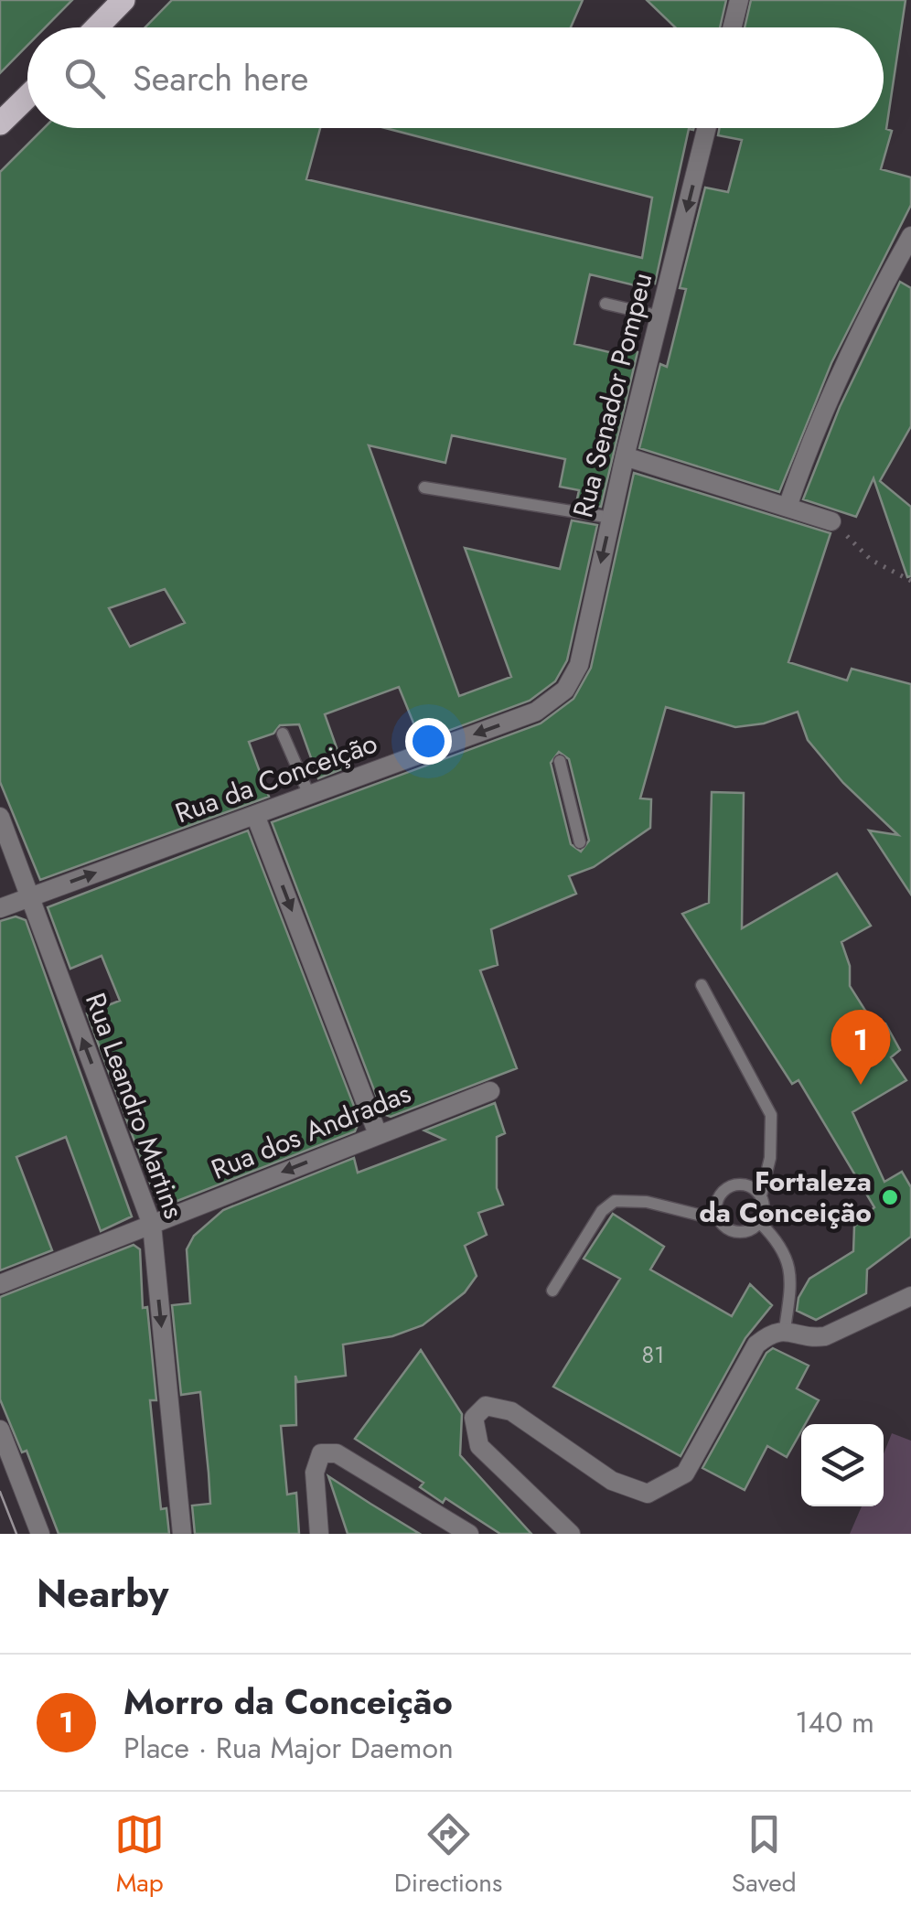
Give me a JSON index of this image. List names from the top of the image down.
{
  "streets": {
    "street": [
      "Rua Senador Pompeu",
      "Rua da Conceição",
      "Rua Leandro Martins",
      "Rua dos Andradas"
    ]
  },
  "crossings": [
    ["Rua Senador Pompeu", "Rua da Conceição"],
    ["Rua da Conceição", "Rua Leandro Martins"],
    ["Rua Leandro Martins", "Rua dos Andradas"]
  ],
  "one_way": ["Rua Senador Pompeu", "Rua dos Andradas"],
  "places": ["Fortaleza da Conceição"],
  "house_numbers": ["81"],
  "page": {
    "search": "Search here",
    "pins": "1",
    "heading": "Nearby",
    "list": [
      {
        "mark": "1",
        "name": "Morro da Conceição",
        "note": "Place · Rua Major Daemon",
        "value": "140 m"
      }
    ],
    "nav": ["Map", "Directions", "Saved"]
  }
}
